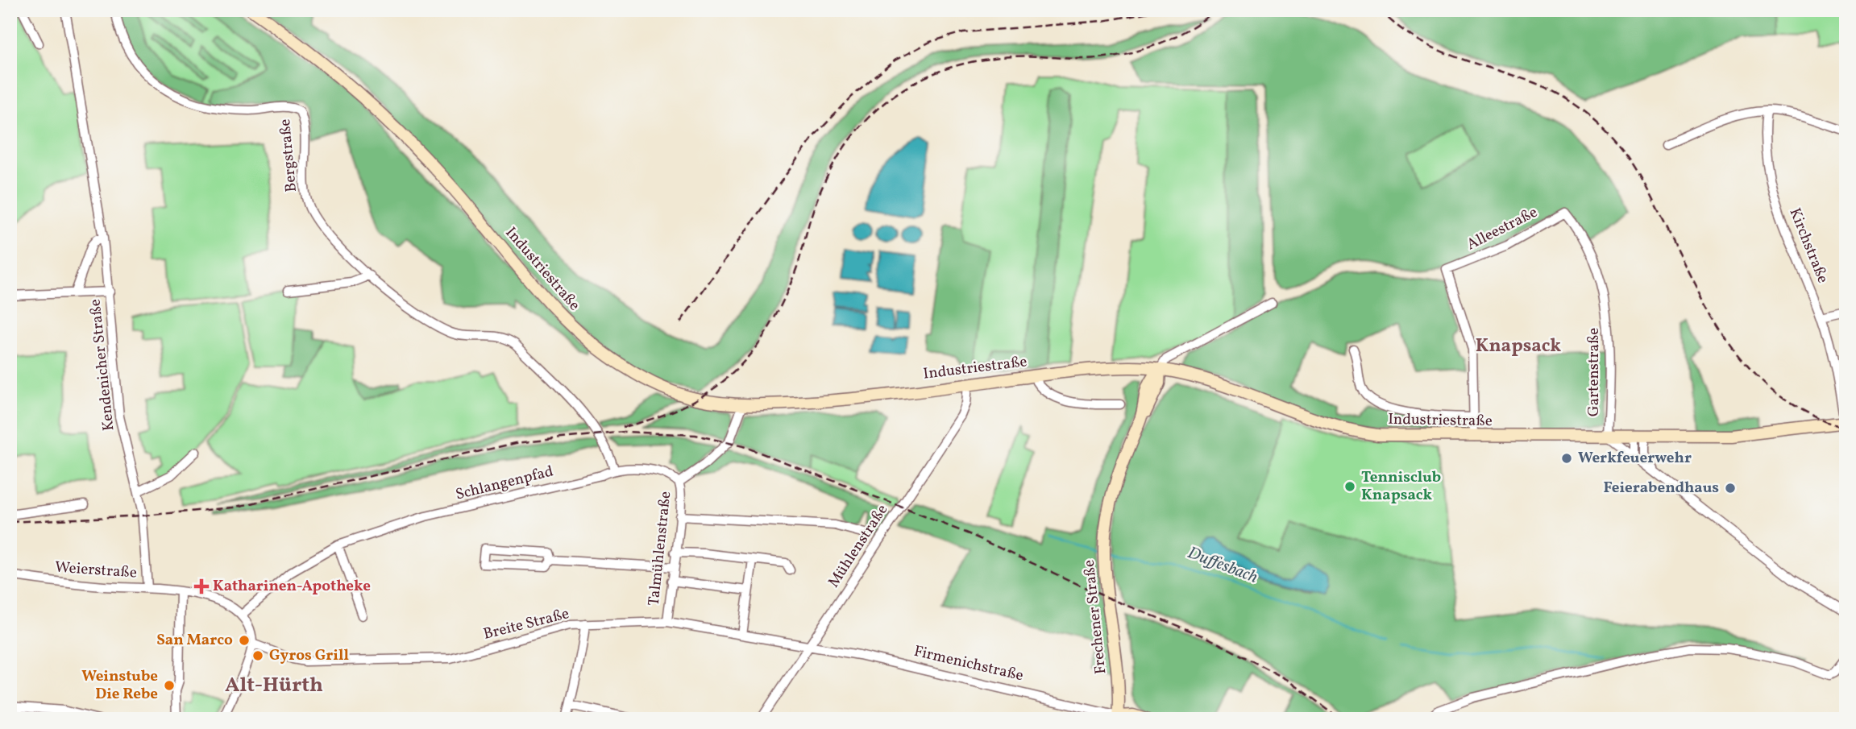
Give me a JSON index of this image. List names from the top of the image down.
{
  "streets": {
    "main road": ["Industriestraße", "Frechener Straße", "Firmenichstraße"],
    "street": [
      "Bergstraße",
      "Alleestraße",
      "Kirchstraße",
      "Kendenicher Straße",
      "Gartenstraße",
      "Schlangenpfad",
      "Mühlenstraße",
      "Talmühlenstraße",
      "Weierstraße",
      "Breite Straße"
    ]
  },
  "crossings": [
    ["Bergstraße", "Schlangenpfad"],
    ["Alleestraße", "Gartenstraße"],
    ["Kirchstraße", "Industriestraße"],
    ["Industriestraße", "Gartenstraße"],
    ["Industriestraße", "Mühlenstraße"],
    ["Industriestraße", "Talmühlenstraße"],
    ["Industriestraße", "Frechener Straße"],
    ["Kendenicher Straße", "Weierstraße"],
    ["Schlangenpfad", "Talmühlenstraße"],
    ["Schlangenpfad", "Weierstraße"],
    ["Mühlenstraße", "Breite Straße"],
    ["Mühlenstraße", "Firmenichstraße"],
    ["Talmühlenstraße", "Breite Straße"],
    ["Frechener Straße", "Firmenichstraße"],
    ["Breite Straße", "Firmenichstraße"]
  ],
  "districts": ["Knapsack", "Alt-Hürth"],
  "water": ["Duffesbach"],
  "places": {
    "other": [
      "Werkfeuerwehr",
      "Tennisclub Knapsack",
      "Feierabendhaus",
      "San Marco",
      "Gyros Grill",
      "Weinstube Die Rebe"
    ],
    "health": ["Katharinen-Apotheke"]
  }
}
